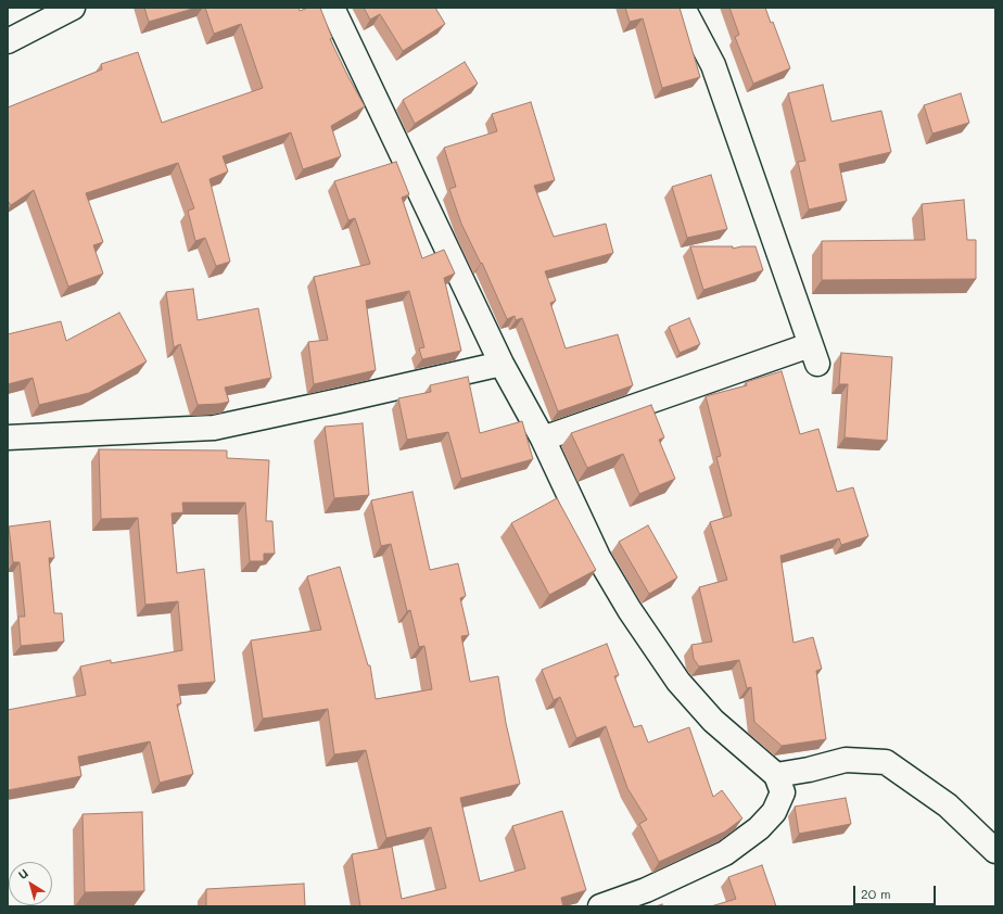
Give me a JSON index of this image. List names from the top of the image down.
{
  "scale_bar": "20 m",
  "north": "top left"
}
